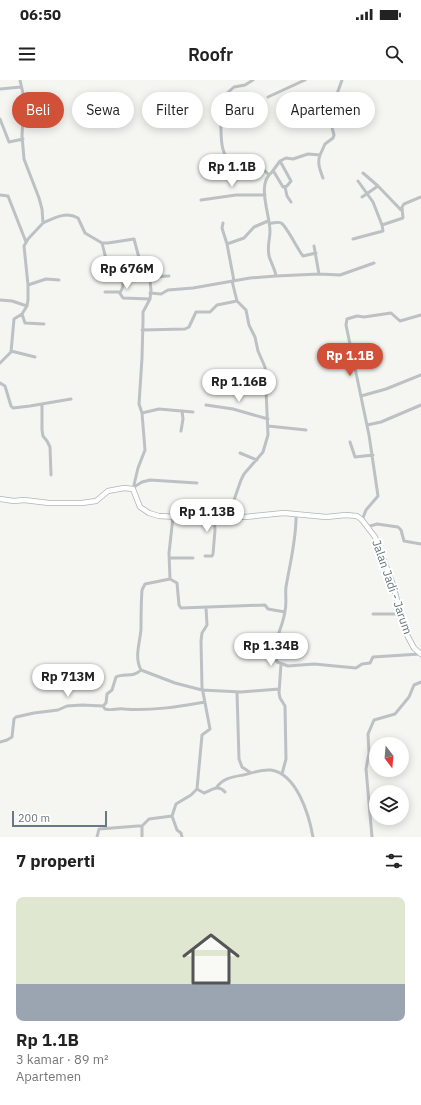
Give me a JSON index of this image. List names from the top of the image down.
{
  "streets": {
    "street": ["Jalan Jadi - Jarum"]
  },
  "scale_bar": "200 m",
  "north": "bottom",
  "page": {
    "status": "06:50",
    "header": "Roofr",
    "chip": [
      "Beli",
      "Sewa",
      "Filter",
      "Baru",
      "Apartemen"
    ],
    "price": [
      "Rp 1.1B",
      "Rp 676M",
      "Rp 1.1B",
      "Rp 1.16B",
      "Rp 1.13B",
      "Rp 1.34B",
      "Rp 713M"
    ],
    "scale": "200 m",
    "heading": "7 properti",
    "list": [
      {
        "name": "Rp 1.1B",
        "note": "3 kamar · 89 m² · Apartemen"
      }
    ]
  }
}
